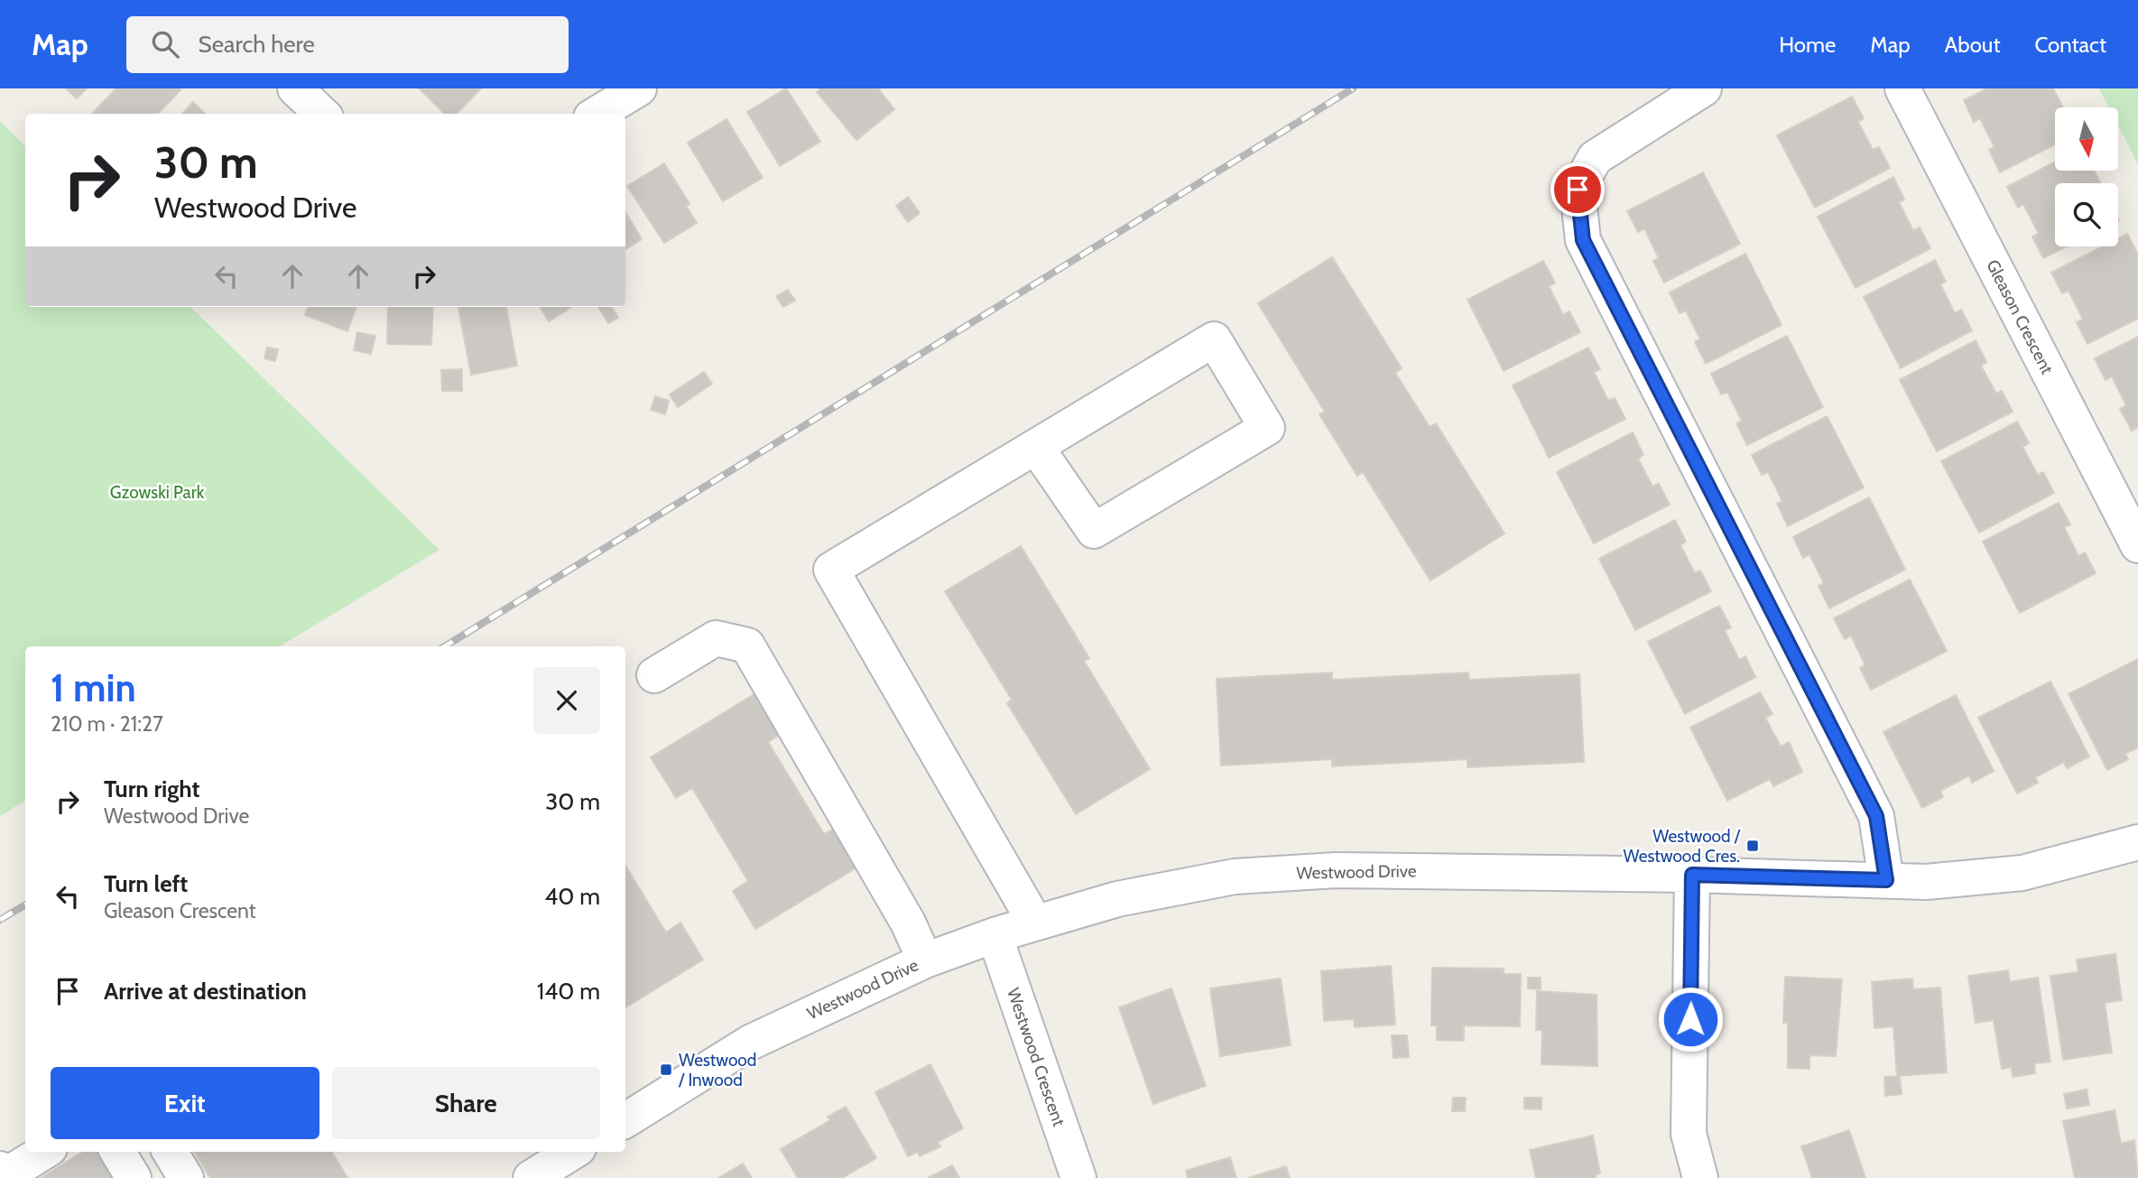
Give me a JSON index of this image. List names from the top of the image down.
{
  "streets": {
    "street": ["Gleason Crescent", "Westwood Drive", "Westwood Crescent"]
  },
  "crossings": [
    ["Westwood Drive", "Westwood Crescent"]
  ],
  "parks": ["Gzowski Park"],
  "places": {
    "transit": ["Westwood / Westwood Cres.", "Westwood / Inwood"]
  },
  "north": "bottom",
  "page": {
    "header": "Map",
    "search": "Search here",
    "nav": [
      "Home",
      "Map",
      "About",
      "Contact"
    ],
    "turn": ["30 m", "Westwood Drive"],
    "heading": ["1 min", "210 m · 21:27"],
    "list": [
      {
        "name": "Turn right",
        "note": "Westwood Drive",
        "value": "30 m"
      },
      {
        "name": "Turn left",
        "note": "Gleason Crescent",
        "value": "40 m"
      },
      {
        "name": "Arrive at destination",
        "value": "140 m"
      }
    ],
    "buttons": ["Exit", "Share"]
  }
}
